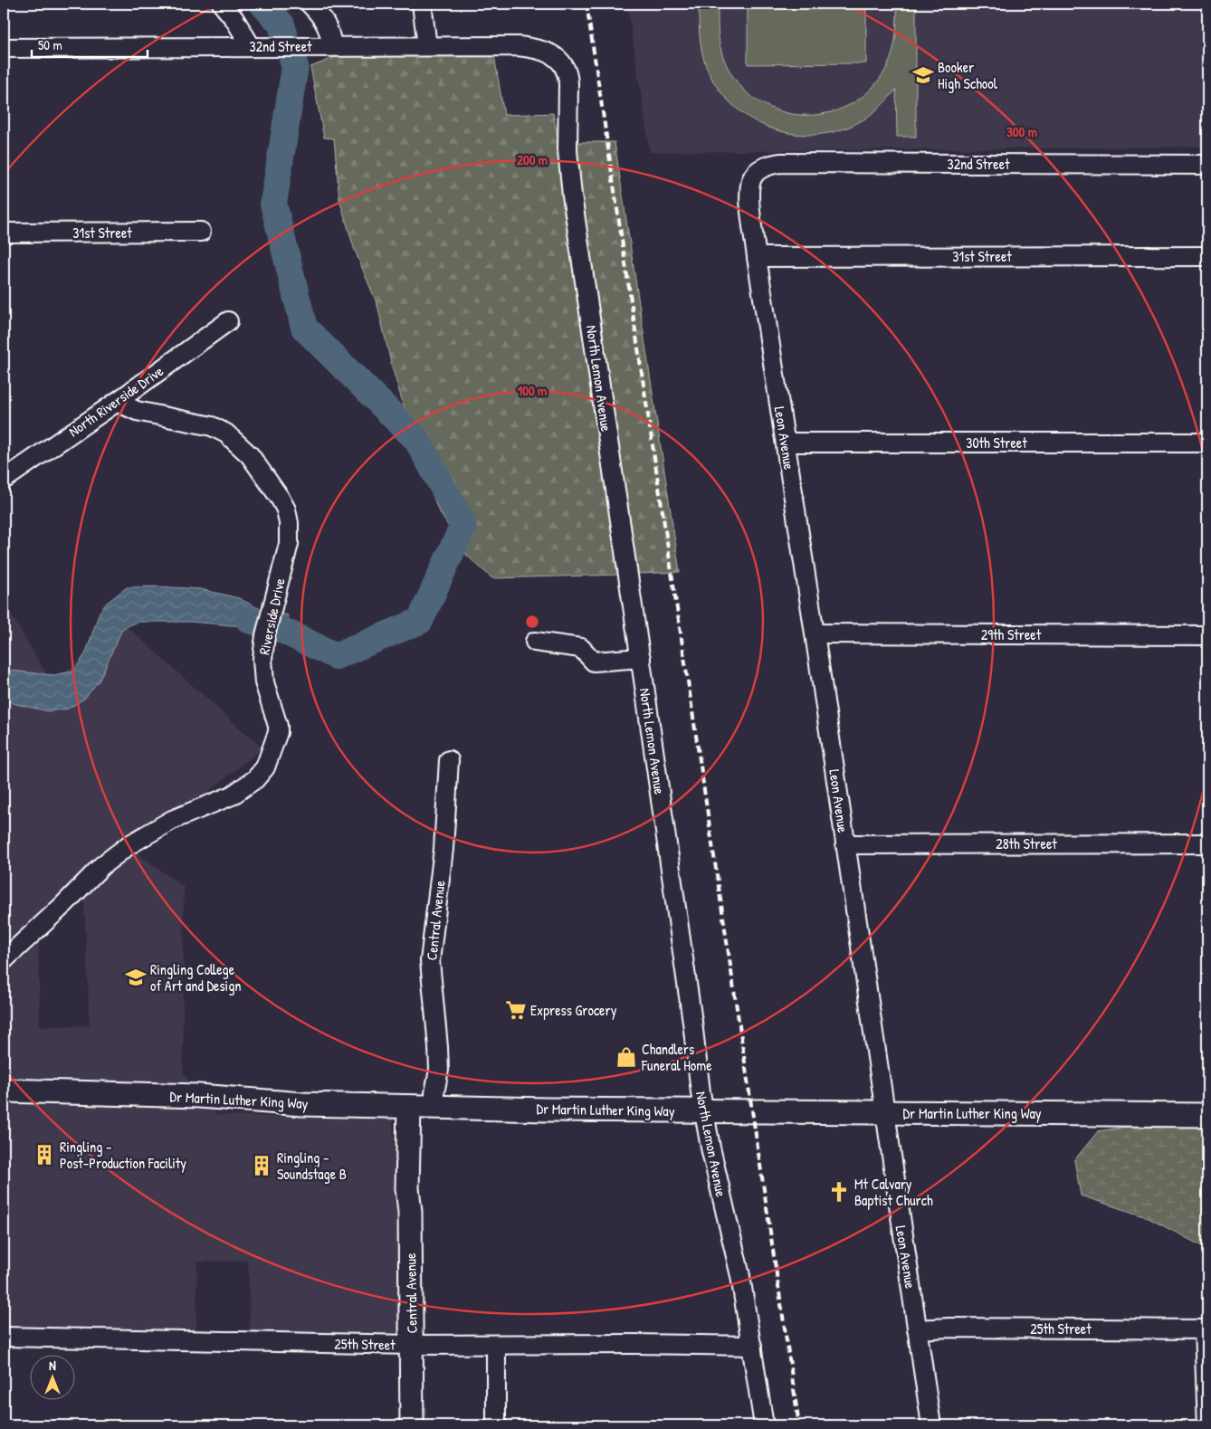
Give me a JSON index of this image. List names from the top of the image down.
{
  "streets": {
    "street": [
      "32nd Street",
      "31st Street",
      "North Lemon Avenue",
      "North Riverside Drive",
      "Leon Avenue",
      "30th Street",
      "Riverside Drive",
      "29th Street",
      "28th Street",
      "Central Avenue",
      "Dr Martin Luther King Way",
      "25th Street"
    ]
  },
  "crossings": [
    ["32nd Street", "North Lemon Avenue"],
    ["32nd Street", "Leon Avenue"],
    ["31st Street", "Leon Avenue"],
    ["North Lemon Avenue", "Dr Martin Luther King Way"],
    ["North Lemon Avenue", "25th Street"],
    ["North Riverside Drive", "Riverside Drive"],
    ["Leon Avenue", "30th Street"],
    ["Leon Avenue", "29th Street"],
    ["Leon Avenue", "28th Street"],
    ["Leon Avenue", "Dr Martin Luther King Way"],
    ["Leon Avenue", "25th Street"],
    ["Central Avenue", "Dr Martin Luther King Way"],
    ["Central Avenue", "25th Street"]
  ],
  "places": {
    "school or university": ["Booker High School", "Ringling College of Art and Design"],
    "supermarket": ["Express Grocery"],
    "shop": ["Chandlers Funeral Home"],
    "building": ["Ringling - Post-Production Facility", "Ringling - Soundstage B"],
    "church": ["Mt Calvary Baptist Church"]
  },
  "scale_bar": "50 m",
  "north": "top",
  "rings": ["300 m", "200 m", "100 m"]
}
